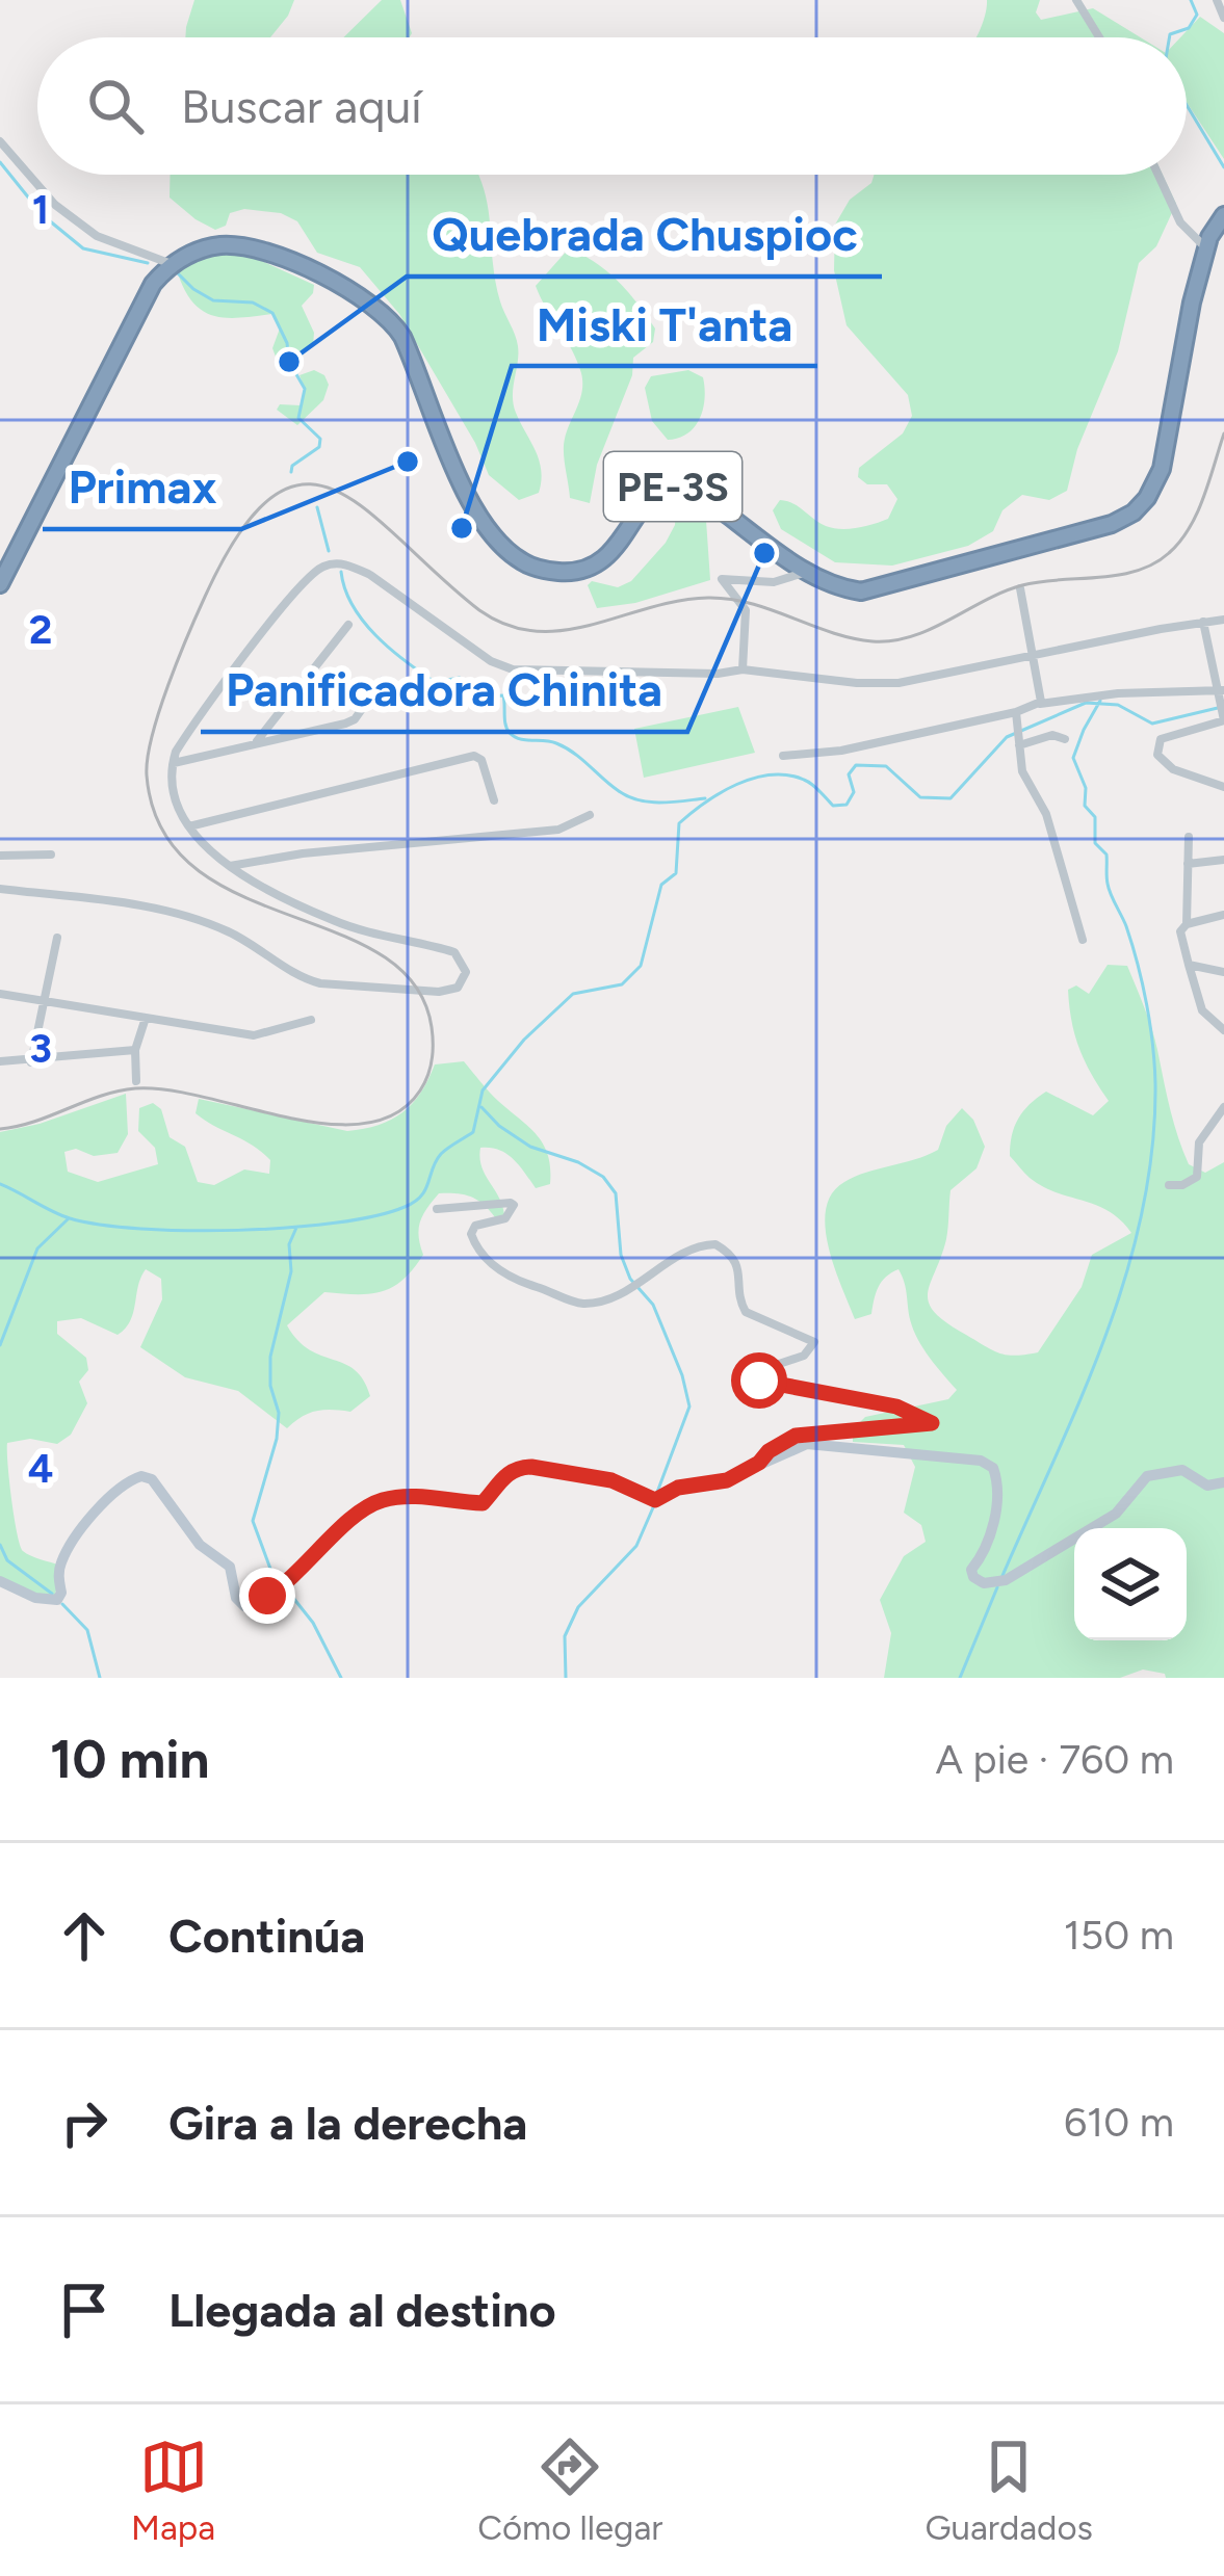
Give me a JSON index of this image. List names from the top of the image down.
{
  "streets": {
    "highway": ["PE-3S"]
  },
  "places": [
    "Quebrada Chuspioc",
    "Primax",
    "Miski T'anta",
    "Panificadora Chinita"
  ],
  "page": {
    "search": "Buscar aquí",
    "heading": ["10 min", "A pie · 760 m"],
    "list": [
      ["Continúa", "150 m"],
      ["Gira a la derecha", "610 m"],
      "Llegada al destino"
    ],
    "nav": ["Mapa", "Cómo llegar", "Guardados"]
  },
  "grid": {
    "rows": [
      "1",
      "2",
      "3",
      "4"
    ]
  }
}
